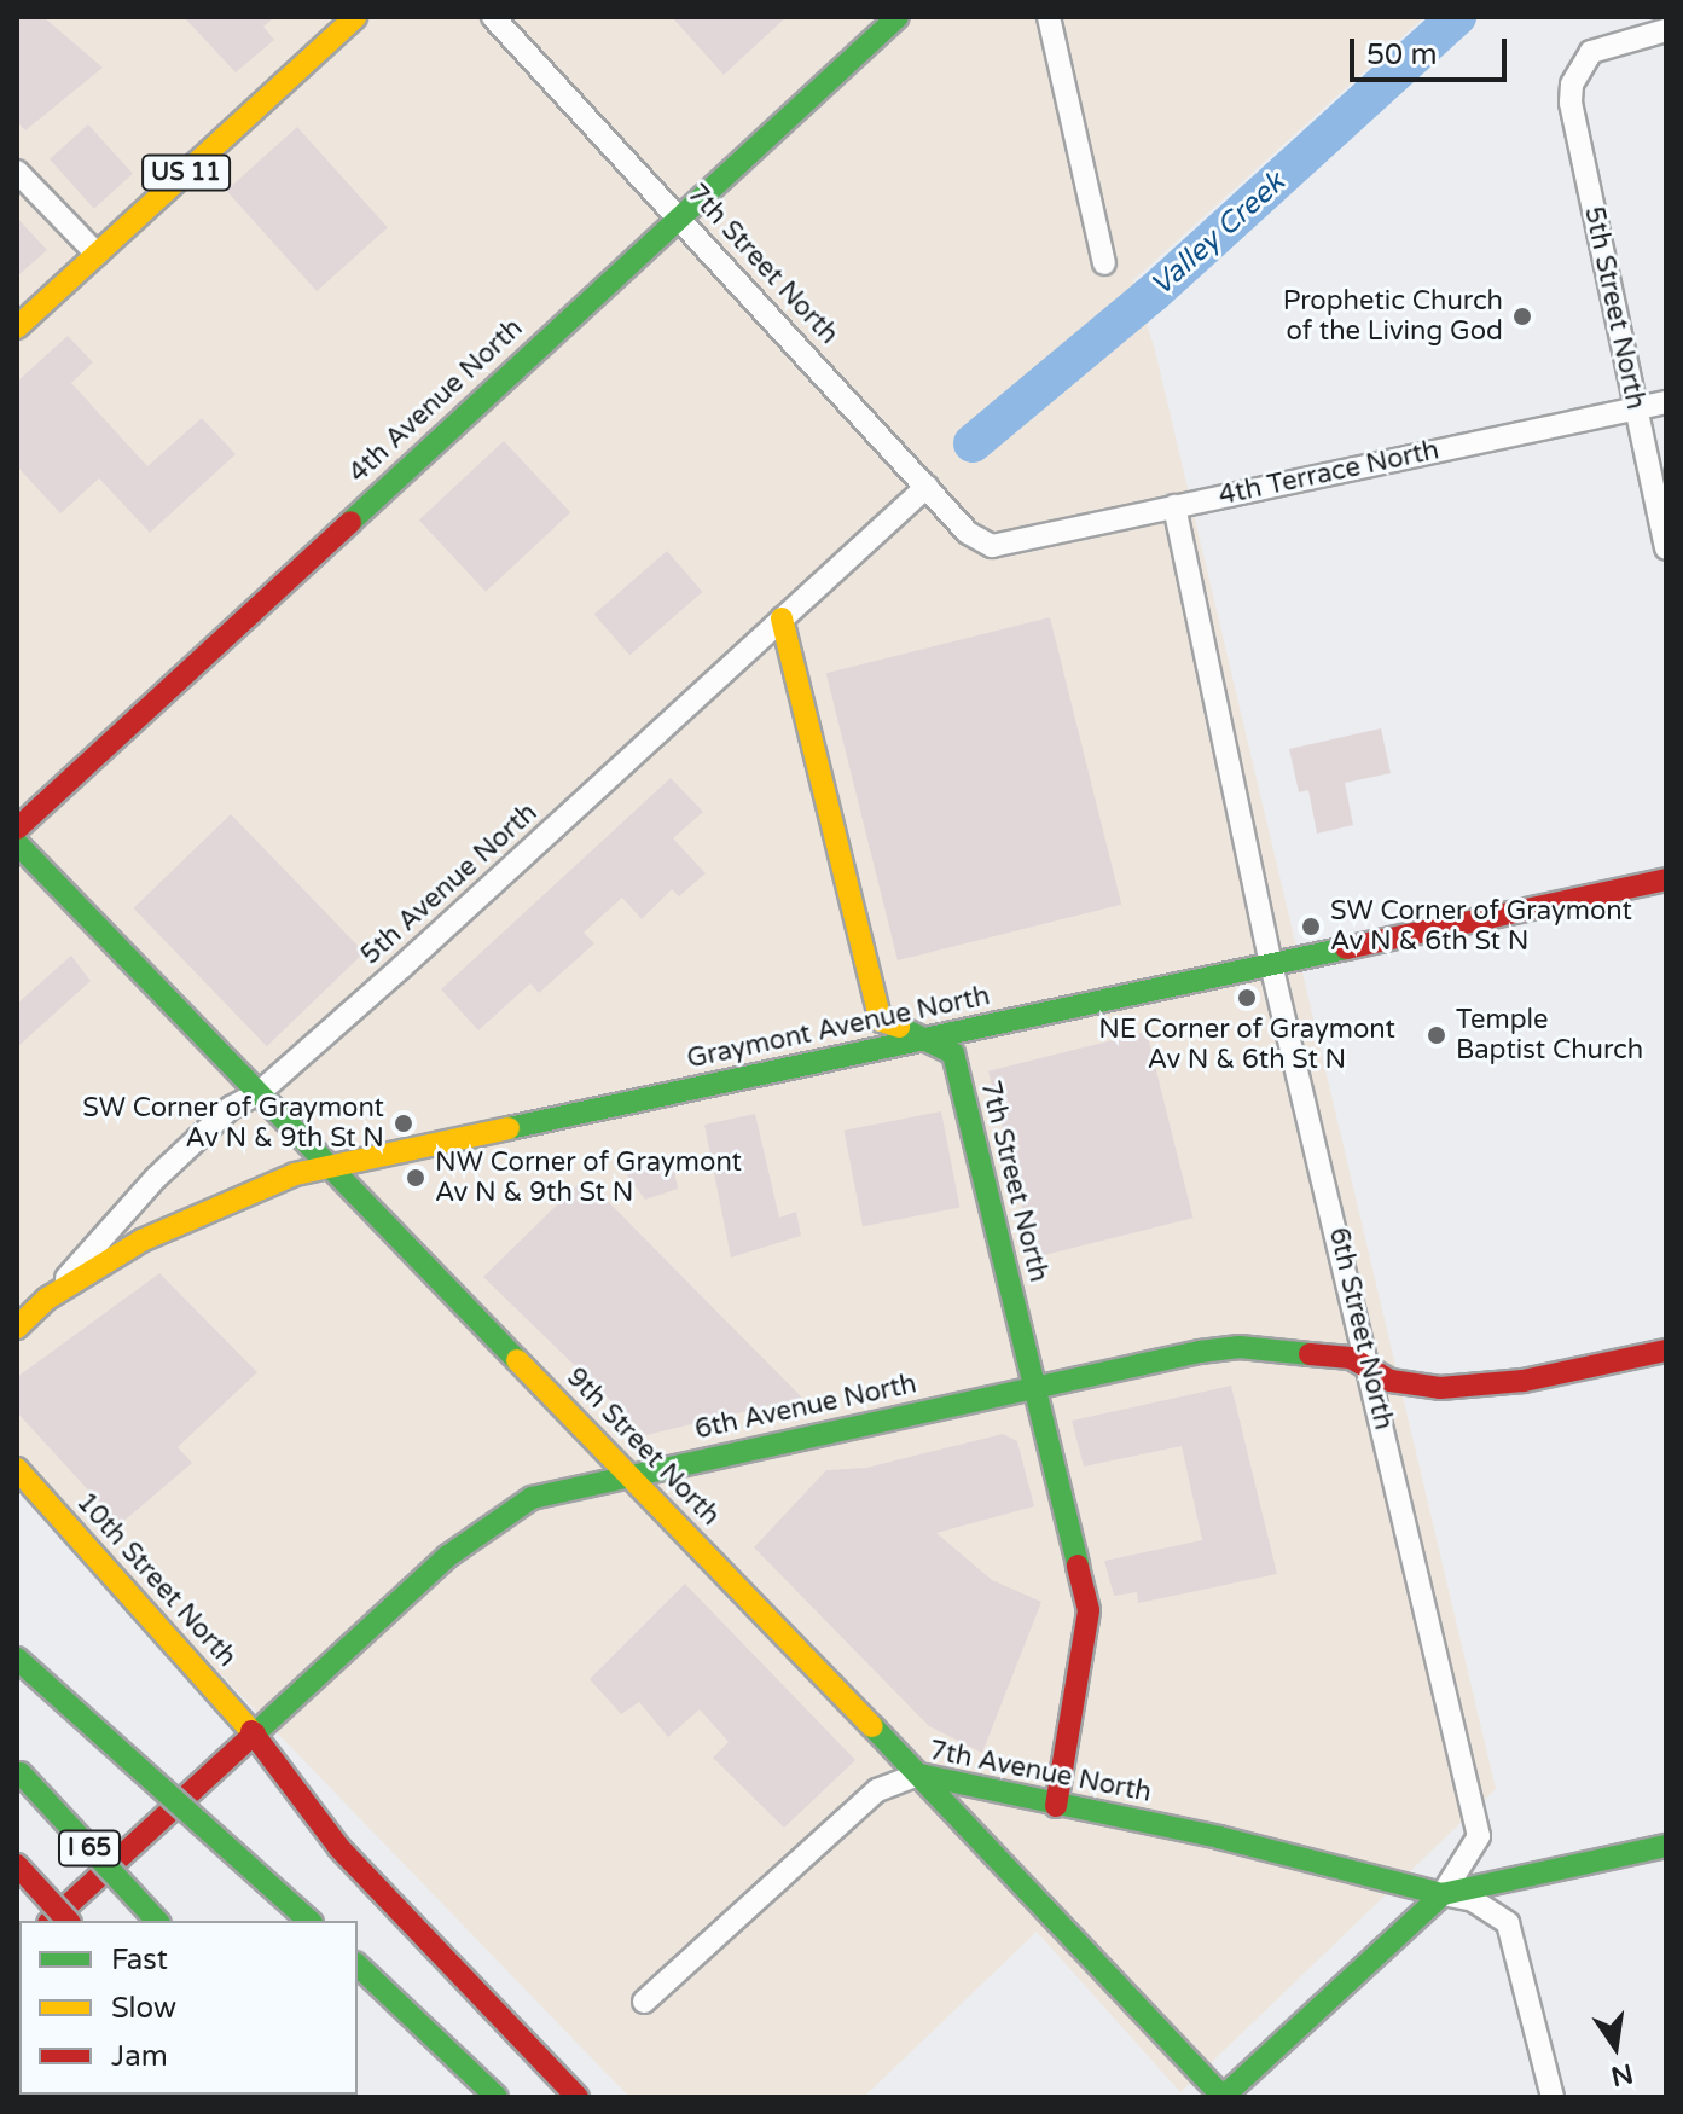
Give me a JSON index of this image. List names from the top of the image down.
{
  "streets": {
    "main road": [
      "US 11",
      "7th Street North",
      "4th Avenue North",
      "5th Avenue North",
      "Graymont Avenue North",
      "6th Avenue North",
      "9th Street North",
      "10th Street North",
      "7th Avenue North",
      "I 65"
    ],
    "street": ["5th Street North", "4th Terrace North", "6th Street North"]
  },
  "crossings": [
    ["7th Street North", "4th Avenue North"],
    ["7th Street North", "4th Terrace North"],
    ["7th Street North", "5th Avenue North"],
    ["7th Street North", "Graymont Avenue North"],
    ["7th Street North", "6th Avenue North"],
    ["7th Street North", "7th Avenue North"],
    ["5th Street North", "4th Terrace North"],
    ["4th Terrace North", "6th Street North"],
    ["5th Avenue North", "Graymont Avenue North"],
    ["5th Avenue North", "9th Street North"],
    ["Graymont Avenue North", "6th Street North"],
    ["Graymont Avenue North", "9th Street North"],
    ["6th Street North", "6th Avenue North"],
    ["6th Street North", "7th Avenue North"],
    ["6th Avenue North", "9th Street North"],
    ["6th Avenue North", "10th Street North"],
    ["9th Street North", "7th Avenue North"]
  ],
  "water": ["Valley Creek"],
  "places": [
    "Prophetic Church of the Living God",
    "SW Corner of Graymont Av N & 6th St N",
    "NE Corner of Graymont Av N & 6th St N",
    "Temple Baptist Church",
    "SW Corner of Graymont Av N & 9th St N",
    "NW Corner of Graymont Av N & 9th St N"
  ],
  "legend": ["Fast", "Slow", "Jam"],
  "scale_bar": "50 m",
  "north": "bottom"
}
